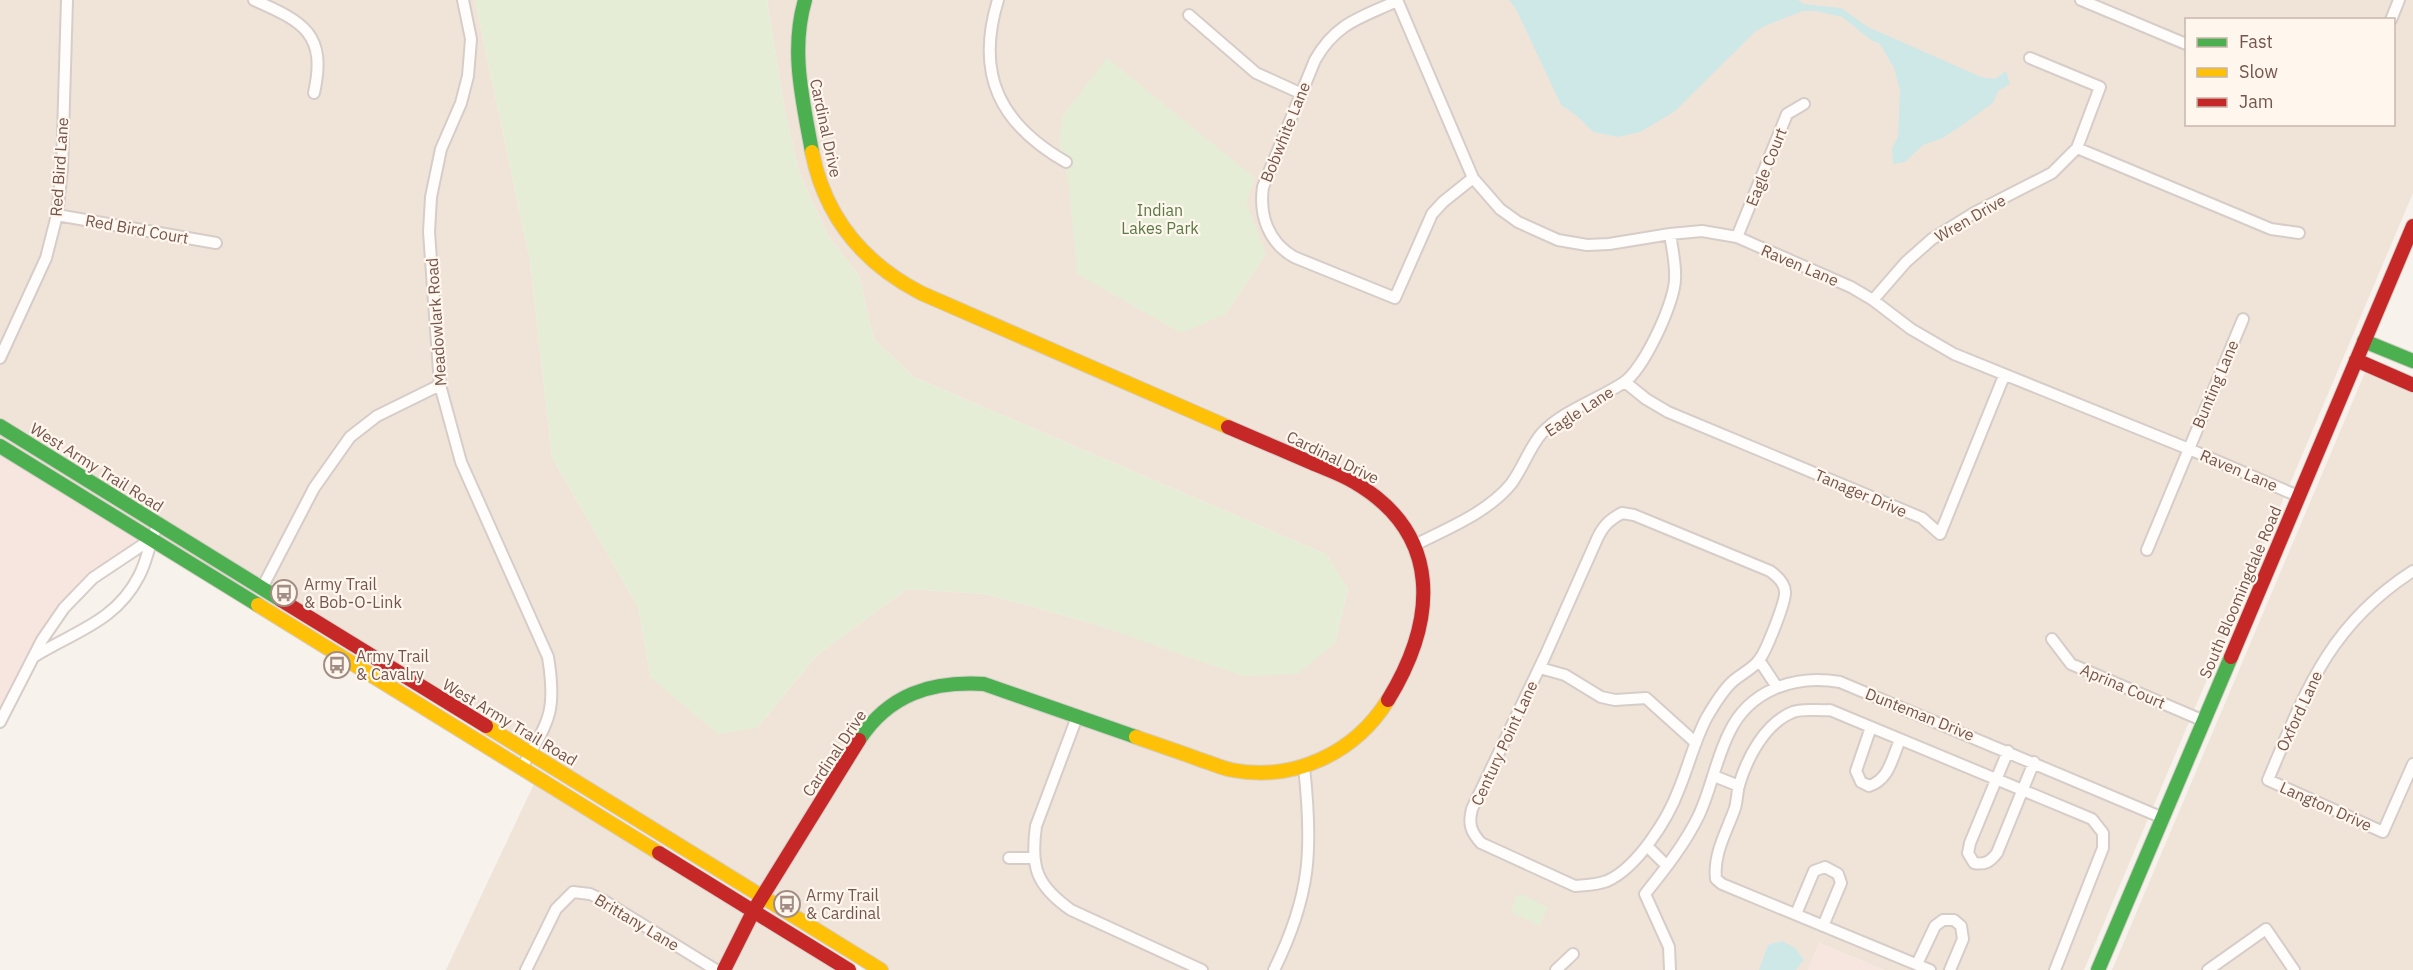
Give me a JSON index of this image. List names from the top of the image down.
{
  "streets": {
    "main road": ["Cardinal Drive", "West Army Trail Road", "South Bloomingdale Road"],
    "street": [
      "Bobwhite Lane",
      "Red Bird Lane",
      "Eagle Court",
      "Wren Drive",
      "Red Bird Court",
      "Raven Lane",
      "Meadowlark Road",
      "Bunting Lane",
      "Eagle Lane",
      "Tanager Drive",
      "Aprina Court",
      "Oxford Lane",
      "Dunteman Drive",
      "Century Point Lane",
      "Langton Drive",
      "Brittany Lane"
    ]
  },
  "crossings": [
    ["Cardinal Drive", "Eagle Lane"],
    ["Cardinal Drive", "West Army Trail Road"],
    ["Bobwhite Lane", "Raven Lane"],
    ["Red Bird Lane", "Red Bird Court"],
    ["Eagle Court", "Raven Lane"],
    ["Wren Drive", "Raven Lane"],
    ["Raven Lane", "Bunting Lane"],
    ["Raven Lane", "Eagle Lane"],
    ["Raven Lane", "Tanager Drive"],
    ["Raven Lane", "South Bloomingdale Road"],
    ["Meadowlark Road", "West Army Trail Road"],
    ["Eagle Lane", "Tanager Drive"],
    ["South Bloomingdale Road", "Aprina Court"],
    ["South Bloomingdale Road", "Dunteman Drive"],
    ["Oxford Lane", "Langton Drive"]
  ],
  "parks": ["Indian Lakes Park"],
  "places": {
    "bus stop": ["Army Trail & Bob-O-Link", "Army Trail & Cavalry", "Army Trail & Cardinal"]
  },
  "legend": ["Fast", "Slow", "Jam"]
}
